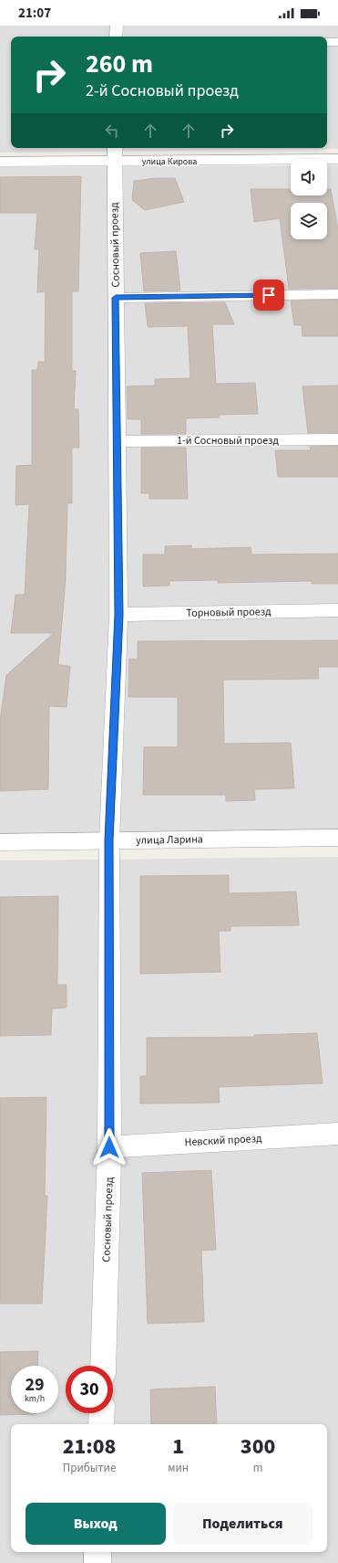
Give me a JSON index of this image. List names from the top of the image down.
{
  "streets": {
    "street": [
      "улица Кирова",
      "Сосновый проезд",
      "1-й Сосновый проезд",
      "Торновый проезд",
      "улица Ларина",
      "Невский проезд"
    ]
  },
  "crossings": [
    ["улица Кирова", "Сосновый проезд"],
    ["Сосновый проезд", "1-й Сосновый проезд"],
    ["Сосновый проезд", "Торновый проезд"],
    ["Сосновый проезд", "улица Ларина"],
    ["Сосновый проезд", "Невский проезд"]
  ],
  "page": {
    "status": "21:07",
    "turn": ["260 m", "2-й Сосновый проезд"],
    "speed": "29 km/h",
    "limit": "30",
    "eta": [
      "21:08",
      "Прибытие",
      "1",
      "мин",
      "300",
      "m"
    ],
    "buttons": ["Выход", "Поделиться"]
  }
}
